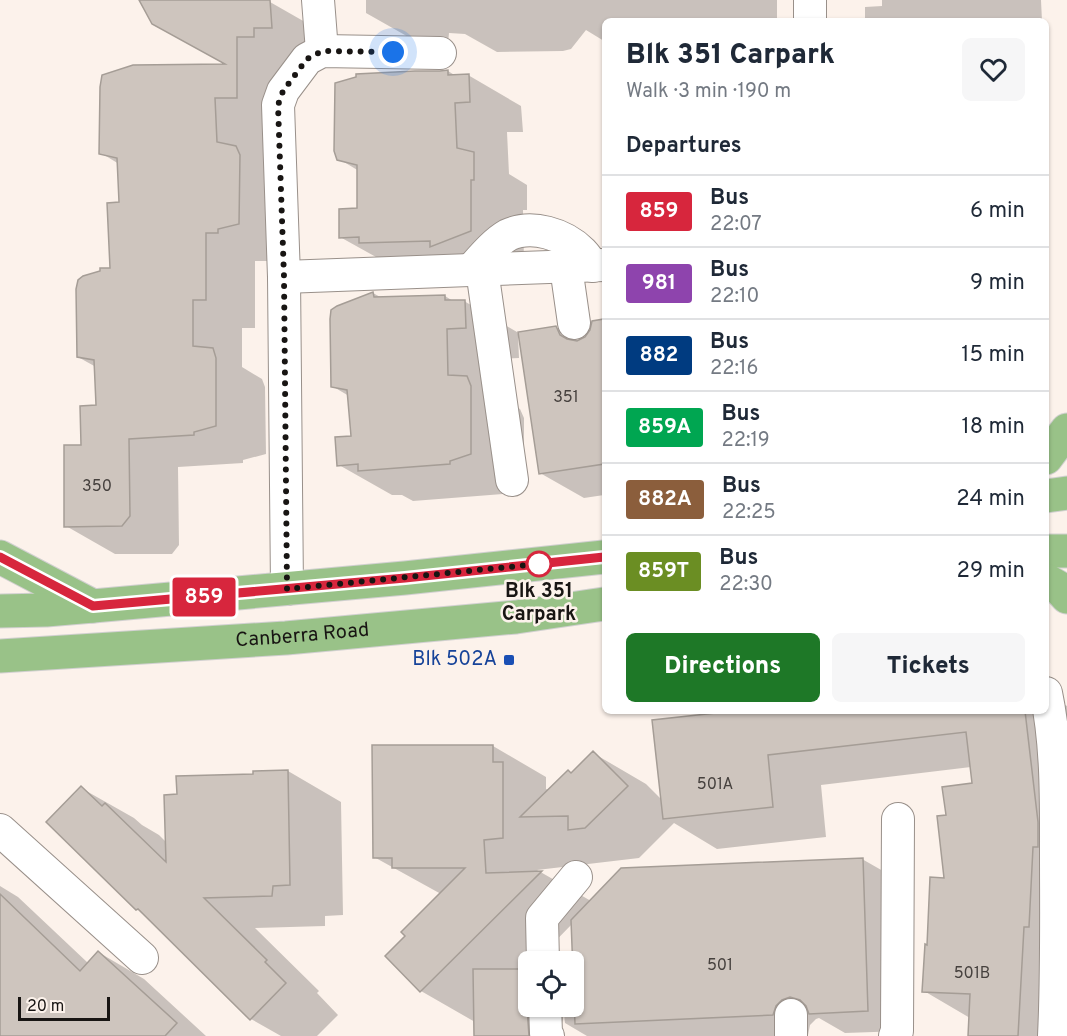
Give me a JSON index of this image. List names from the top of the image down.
{
  "streets": {
    "main road": ["Canberra Road"]
  },
  "places": {
    "other": ["Blk 351 Carpark"],
    "transit": ["Blk 502A"]
  },
  "lines": ["bus line 859"],
  "house_numbers": [
    "351",
    "350",
    "501A",
    "501",
    "501B"
  ],
  "scale_bar": "20 m",
  "page": {
    "on_map": "859",
    "heading": [
      ["Blk 351 Carpark", "Walk · 3 min · 190 m"],
      "Departures"
    ],
    "list": [
      {
        "mark": "859",
        "name": "Bus",
        "note": "22:07",
        "value": "6 min"
      },
      {
        "mark": "981",
        "name": "Bus",
        "note": "22:10",
        "value": "9 min"
      },
      {
        "mark": "882",
        "name": "Bus",
        "note": "22:16",
        "value": "15 min"
      },
      {
        "mark": "859A",
        "name": "Bus",
        "note": "22:19",
        "value": "18 min"
      },
      {
        "mark": "882A",
        "name": "Bus",
        "note": "22:25",
        "value": "24 min"
      },
      {
        "mark": "859T",
        "name": "Bus",
        "note": "22:30",
        "value": "29 min"
      }
    ],
    "buttons": ["Directions", "Tickets"],
    "scale": "20 m"
  }
}
